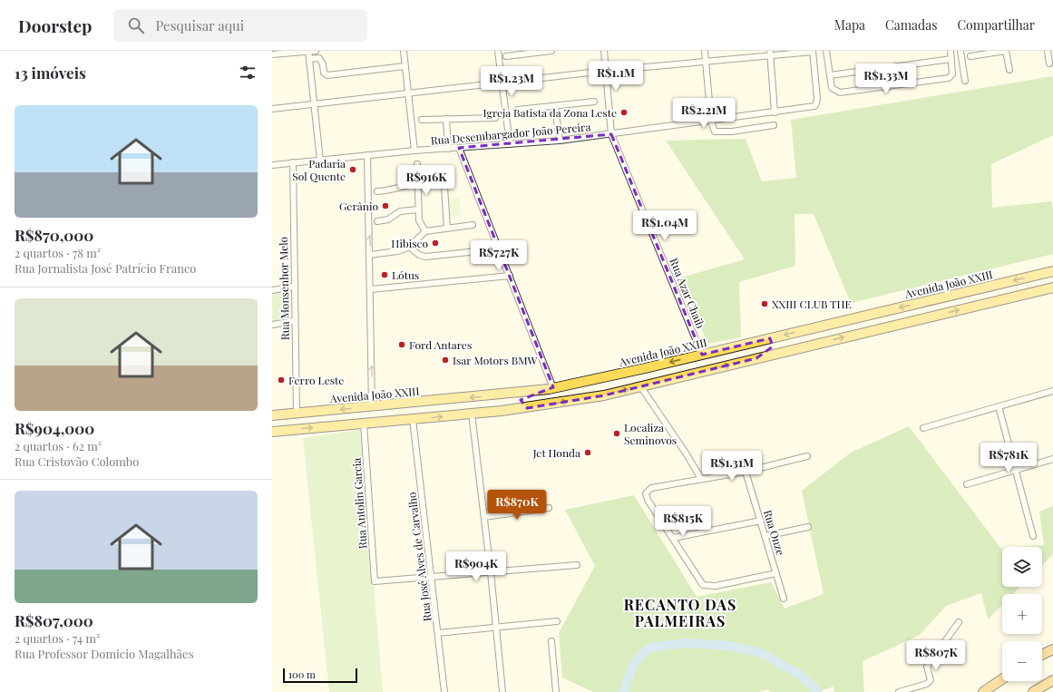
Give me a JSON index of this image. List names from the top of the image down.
{
  "streets": {
    "main road": ["Avenida João XXIII"],
    "street": [
      "Rua Desembargador João Pereira",
      "Rua Monsenhor Melo",
      "Rua Azar Chaib",
      "Rua Antolin Garcia",
      "Rua Onze",
      "Rua José Alves de Carvalho"
    ]
  },
  "crossings": [
    ["Rua Desembargador João Pereira", "Rua Monsenhor Melo"],
    ["Rua Desembargador João Pereira", "Rua Azar Chaib"],
    ["Avenida João XXIII", "Rua Monsenhor Melo"],
    ["Avenida João XXIII", "Rua Azar Chaib"],
    ["Rua Antolin Garcia", "Rua José Alves de Carvalho"]
  ],
  "districts": ["RECANTO DAS PALMEIRAS"],
  "places": [
    "Igreja Batista da Zona Leste",
    "Padaria Sol Quente",
    "Gerânio",
    "Hibisco",
    "Lótus",
    "XXIII CLUB THE",
    "Ford Antares",
    "Isar Motors BMW",
    "Ferro Leste",
    "Localiza Seminovos",
    "Jet Honda"
  ],
  "scale_bar": "100 m",
  "page": {
    "header": "Doorstep",
    "search": "Pesquisar aqui",
    "nav": ["Mapa", "Camadas", "Compartilhar"],
    "heading": "13 imóveis",
    "price": [
      "R$1.1M",
      "R$1.33M",
      "R$1.23M",
      "R$2.21M",
      "R$916K",
      "R$1.04M",
      "R$727K",
      "R$781K",
      "R$1.31M",
      "R$870K",
      "R$815K",
      "R$904K",
      "R$807K"
    ],
    "list": [
      {
        "name": "R$870,000",
        "note": "2 quartos · 78 m² · Rua Jornalista José Patrício Franco"
      },
      {
        "name": "R$904,000",
        "note": "2 quartos · 62 m² · Rua Cristovão Colombo"
      },
      {
        "name": "R$807,000",
        "note": "2 quartos · 74 m² · Rua Professor Domicio Magalhães"
      }
    ],
    "map_buttons": ["+", "−"],
    "scale": "100 m"
  }
}
